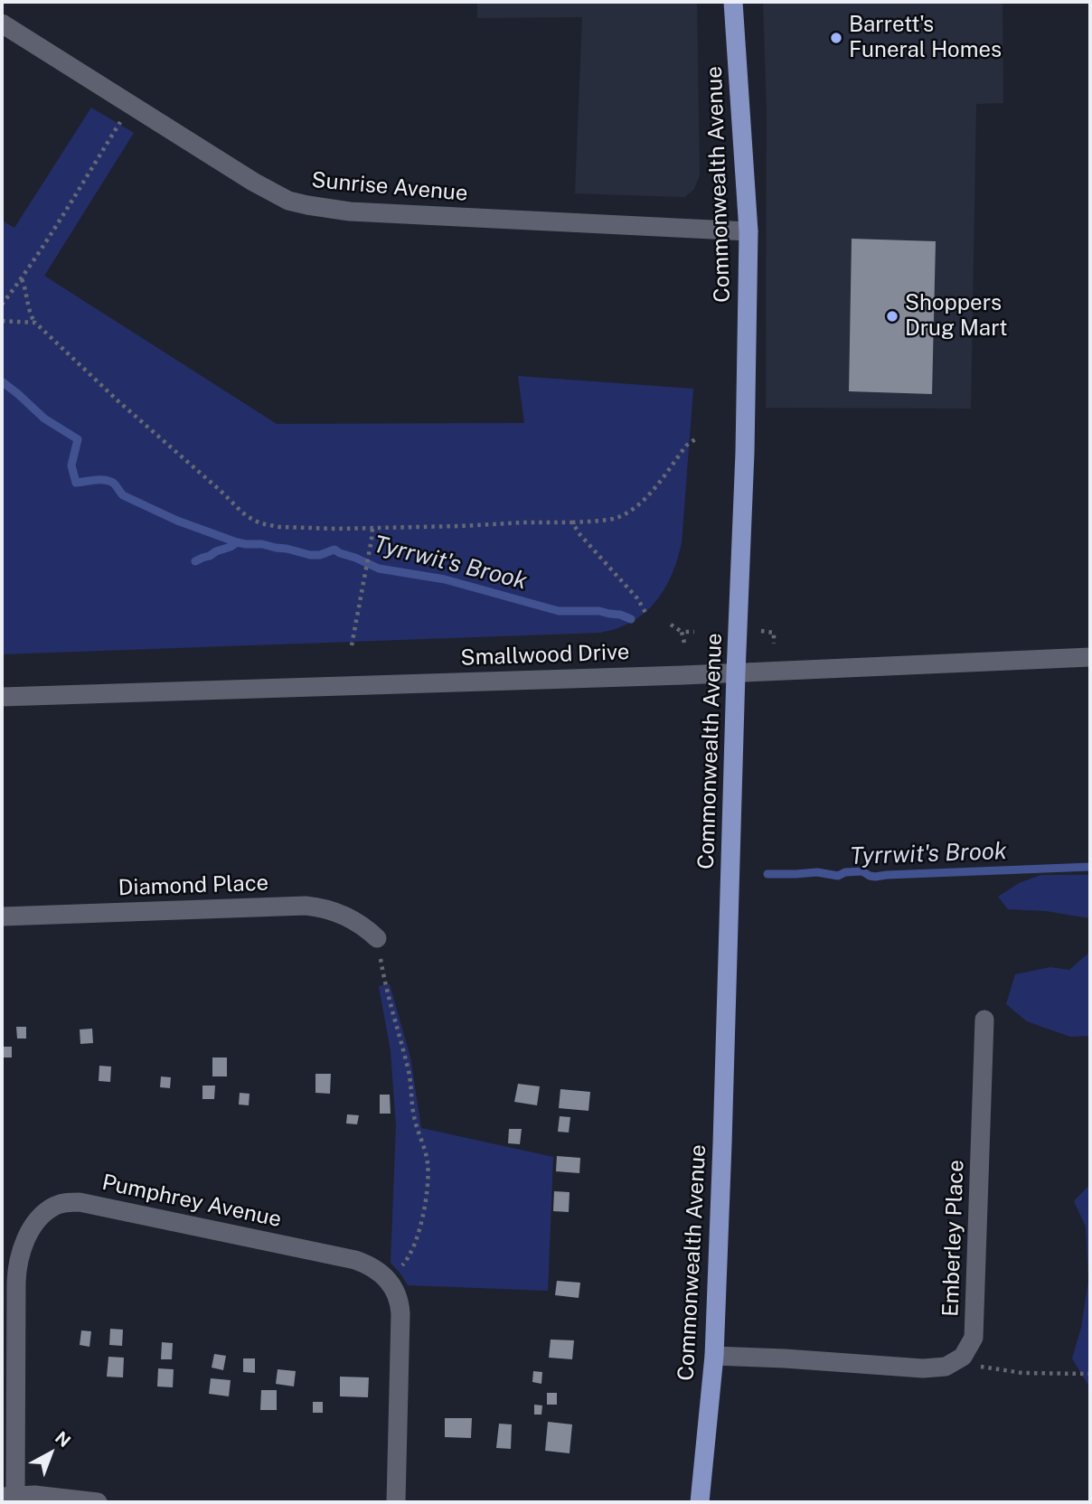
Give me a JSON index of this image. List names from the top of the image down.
{
  "streets": {
    "main road": ["Commonwealth Avenue"],
    "street": [
      "Sunrise Avenue",
      "Smallwood Drive",
      "Diamond Place",
      "Pumphrey Avenue",
      "Emberley Place"
    ]
  },
  "crossings": [
    ["Commonwealth Avenue", "Sunrise Avenue"],
    ["Commonwealth Avenue", "Smallwood Drive"]
  ],
  "water": ["Tyrrwit's Brook"],
  "places": ["Barrett's Funeral Homes", "Shoppers Drug Mart"],
  "north": "top right"
}
